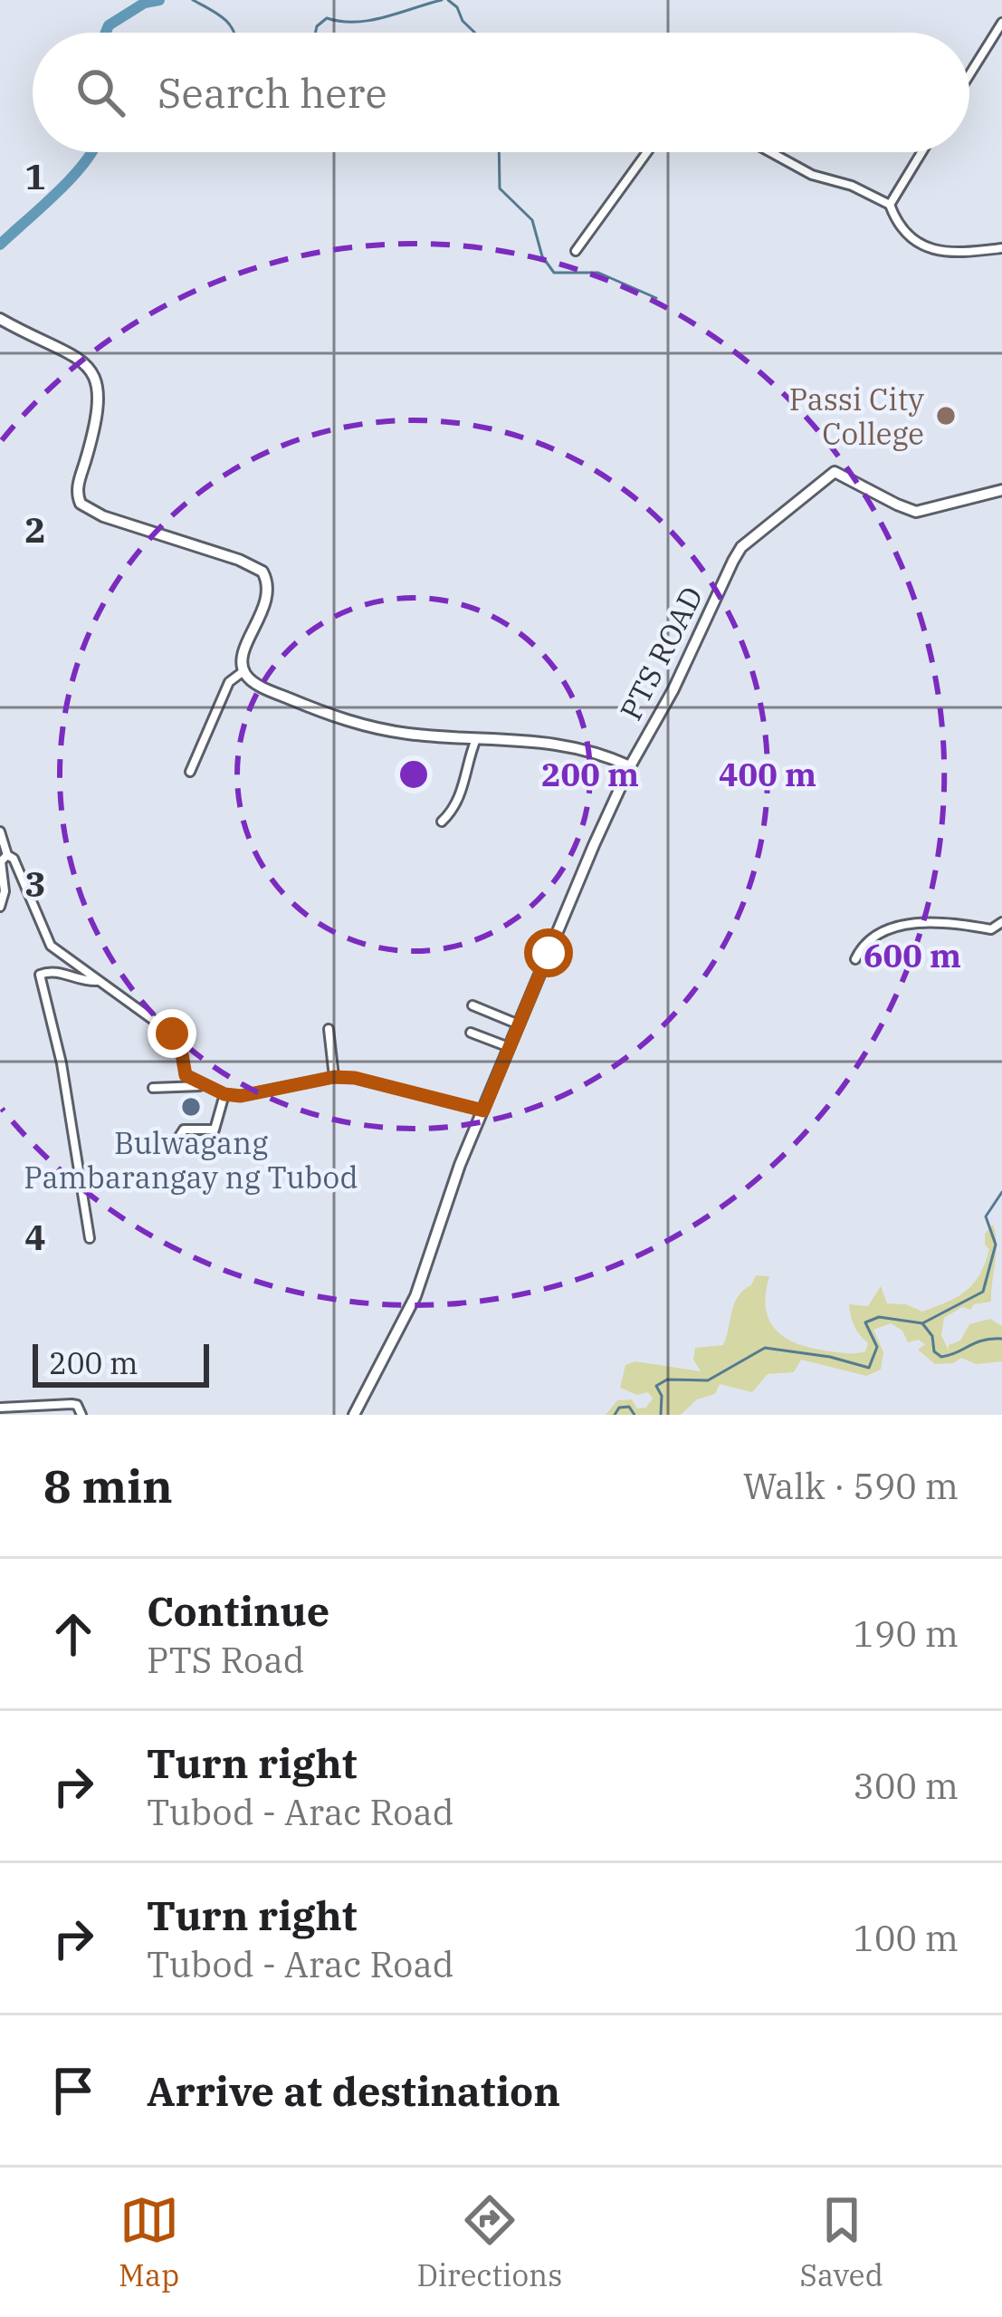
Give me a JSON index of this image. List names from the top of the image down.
{
  "streets": {
    "main road": ["PTS ROAD"]
  },
  "places": ["Passi City College", "Bulwagang Pambarangay ng Tubod"],
  "scale_bar": "200 m",
  "page": {
    "search": "Search here",
    "scale": "200 m",
    "heading": ["8 min", "Walk · 590 m"],
    "list": [
      ["Continue", "PTS Road", "190 m"],
      ["Turn right", "Tubod - Arac Road", "300 m"],
      ["Turn right", "Tubod - Arac Road", "100 m"],
      "Arrive at destination"
    ],
    "nav": ["Map", "Directions", "Saved"]
  },
  "grid": {
    "rows": [
      "1",
      "2",
      "3",
      "4"
    ]
  },
  "rings": ["200 m", "400 m", "600 m"]
}
